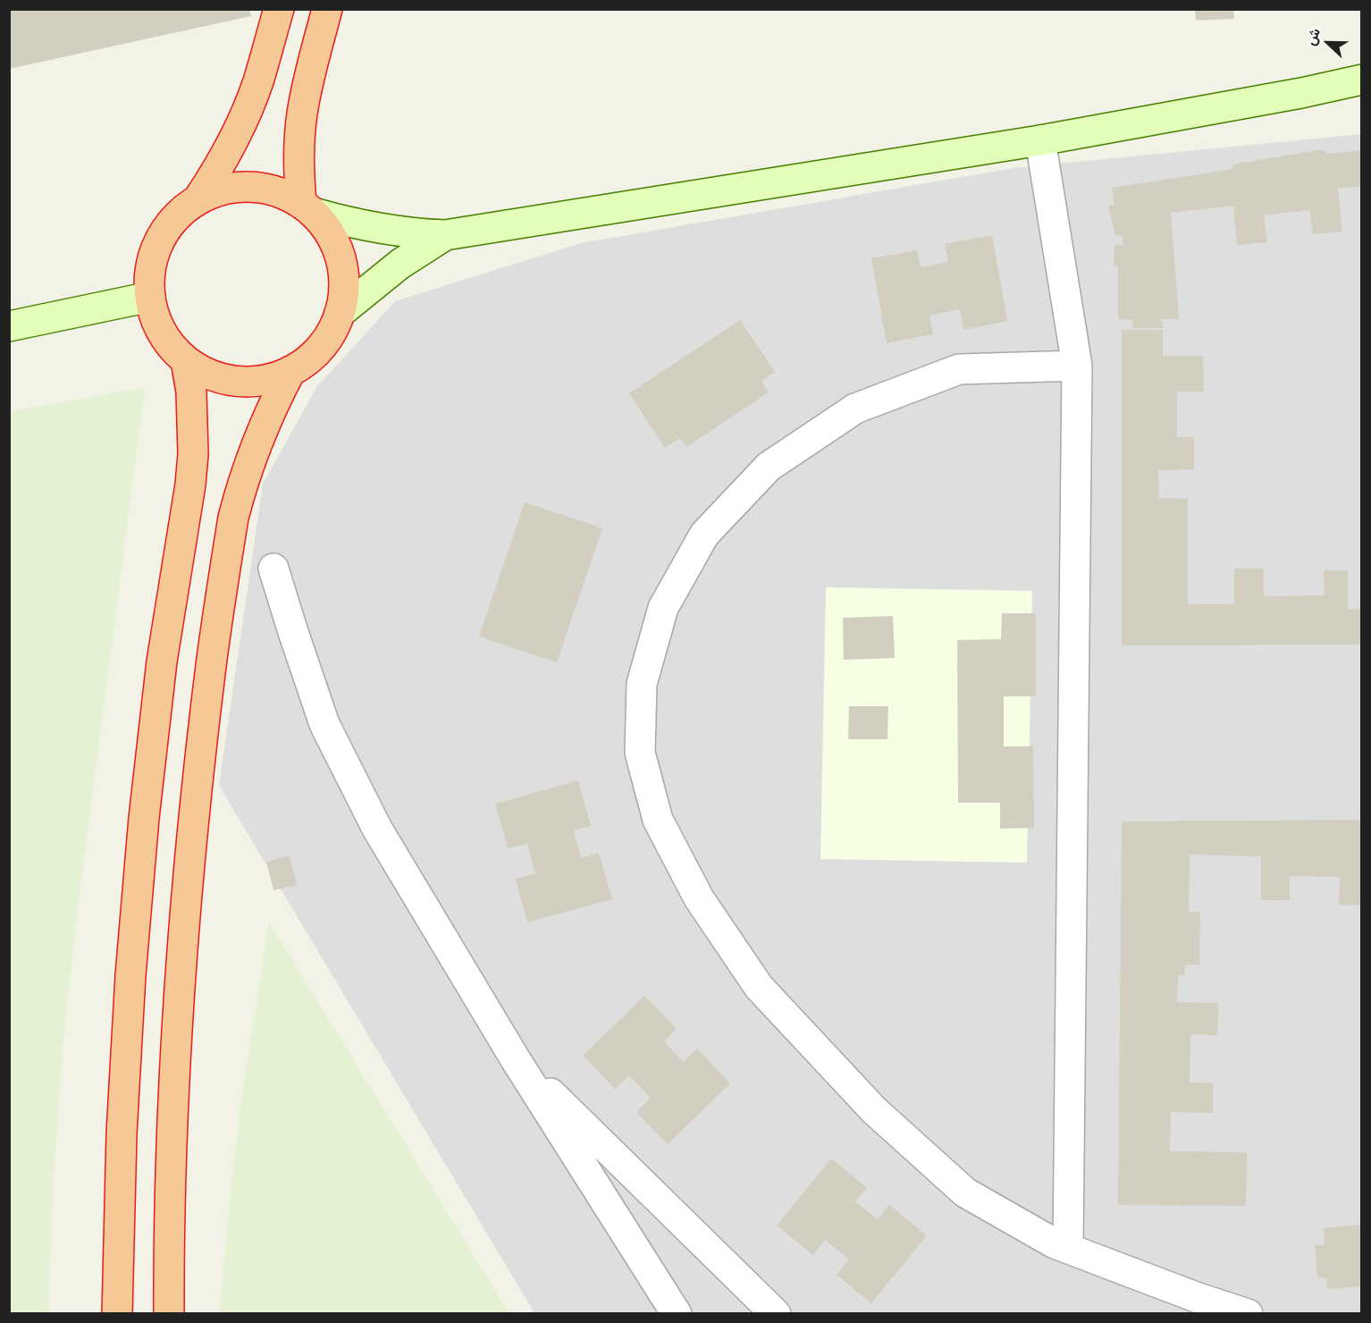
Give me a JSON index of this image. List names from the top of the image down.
{
  "north": "left"
}
